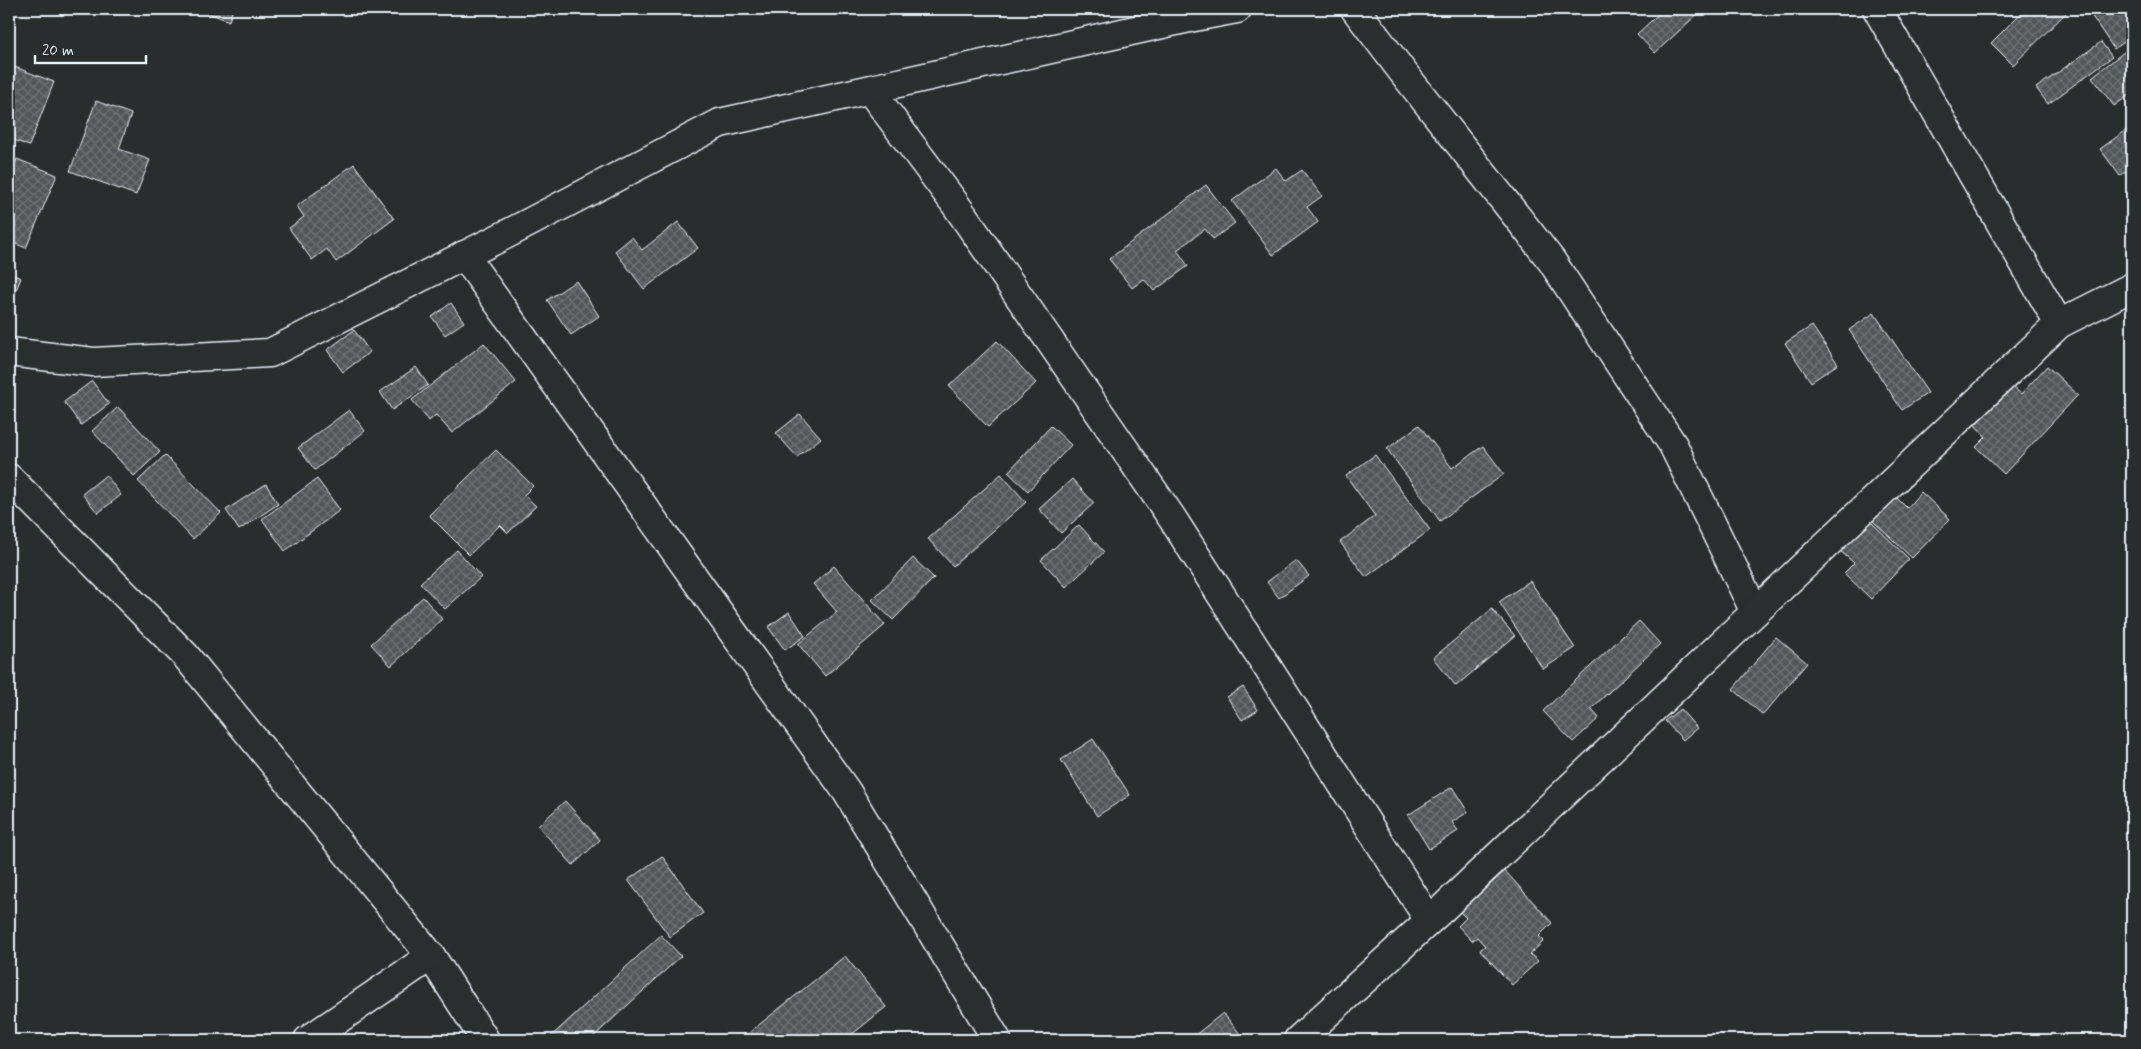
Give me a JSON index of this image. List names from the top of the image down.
{
  "scale_bar": "20 m"
}
